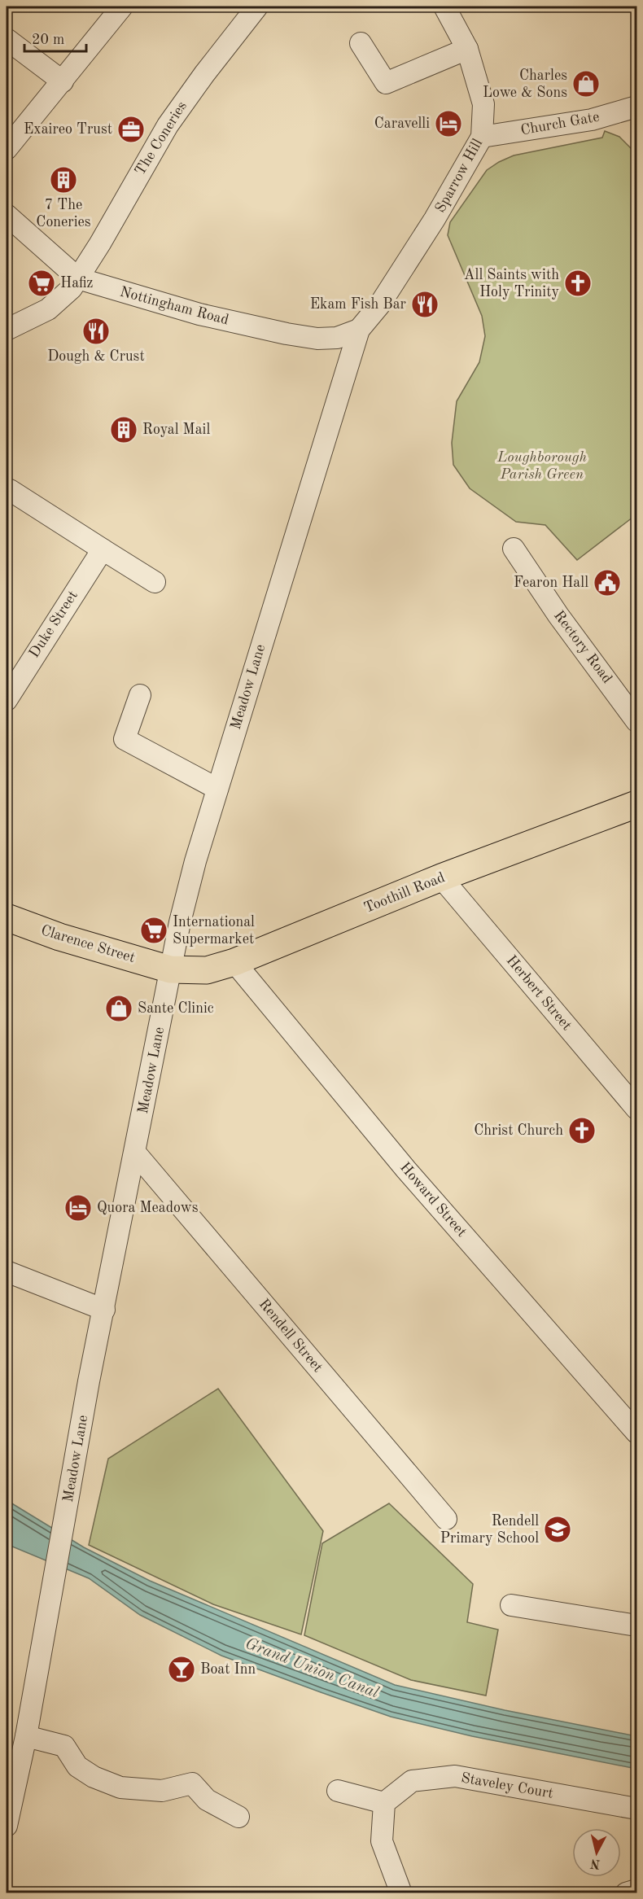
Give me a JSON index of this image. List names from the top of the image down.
{
  "streets": {
    "main road": ["Toothill Road", "Clarence Street"],
    "street": [
      "Church Gate",
      "The Coneries",
      "Sparrow Hill",
      "Nottingham Road",
      "Duke Street",
      "Rectory Road",
      "Meadow Lane",
      "Herbert Street",
      "Howard Street",
      "Rendell Street",
      "Staveley Court"
    ]
  },
  "crossings": [
    ["Church Gate", "Sparrow Hill"],
    ["The Coneries", "Nottingham Road"],
    ["Sparrow Hill", "Nottingham Road"],
    ["Sparrow Hill", "Meadow Lane"],
    ["Nottingham Road", "Meadow Lane"],
    ["Meadow Lane", "Toothill Road"],
    ["Meadow Lane", "Clarence Street"],
    ["Meadow Lane", "Rendell Street"],
    ["Toothill Road", "Clarence Street"],
    ["Toothill Road", "Herbert Street"],
    ["Toothill Road", "Howard Street"]
  ],
  "water": ["Grand Union Canal"],
  "parks": ["Loughborough Parish Green"],
  "places": {
    "shop": ["Charles Lowe & Sons", "Sante Clinic"],
    "hotel": ["Caravelli", "Quora Meadows"],
    "office": ["Exaireo Trust"],
    "building": ["7 The Coneries", "Royal Mail"],
    "supermarket": ["Hafiz", "International Supermarket"],
    "church": ["All Saints with Holy Trinity", "Christ Church"],
    "restaurant": ["Ekam Fish Bar", "Dough & Crust"],
    "public building": ["Fearon Hall"],
    "school or university": ["Rendell Primary School"],
    "bar": ["Boat Inn"]
  },
  "scale_bar": "20 m",
  "north": "bottom"
}
